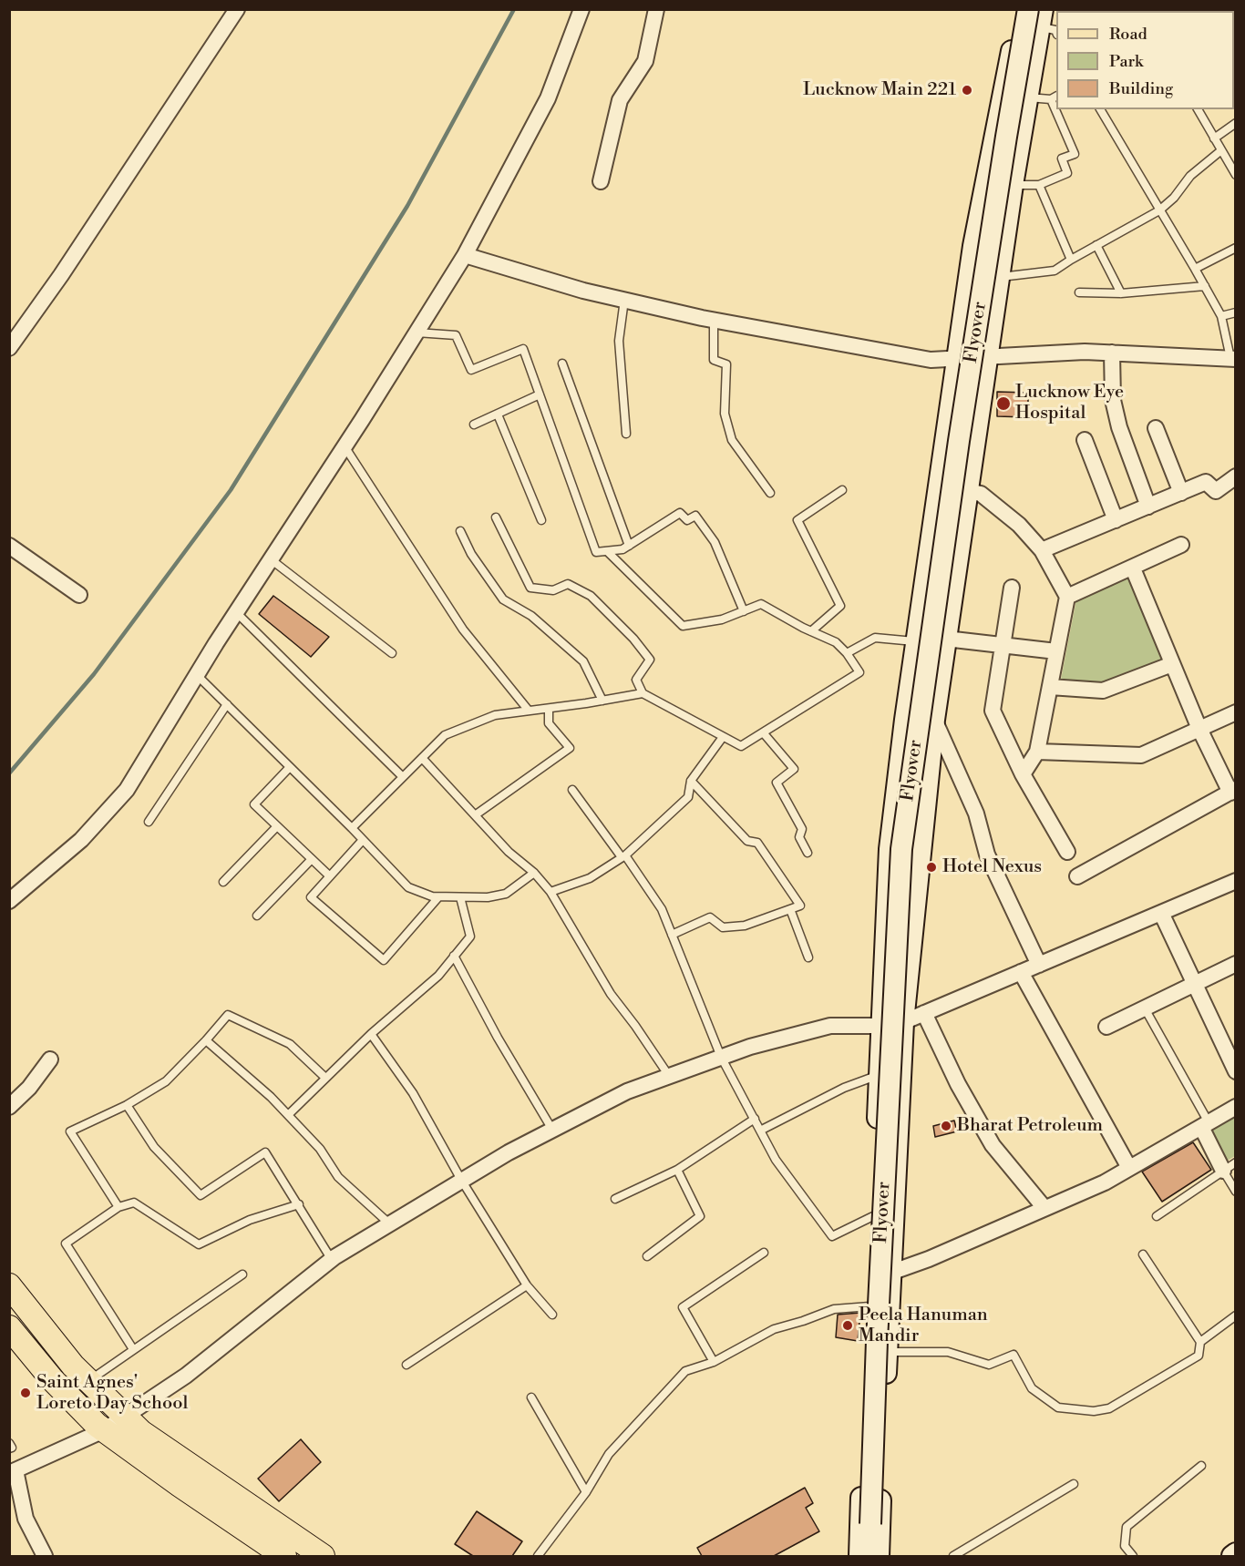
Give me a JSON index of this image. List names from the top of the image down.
{
  "streets": {
    "main road": ["Flyover"]
  },
  "places": [
    "Lucknow Main 221",
    "Lucknow Eye Hospital",
    "Hotel Nexus",
    "Bharat Petroleum",
    "Peela Hanuman Mandir",
    "Saint Agnes' Loreto Day School"
  ],
  "legend": ["Road", "Park", "Building"]
}
